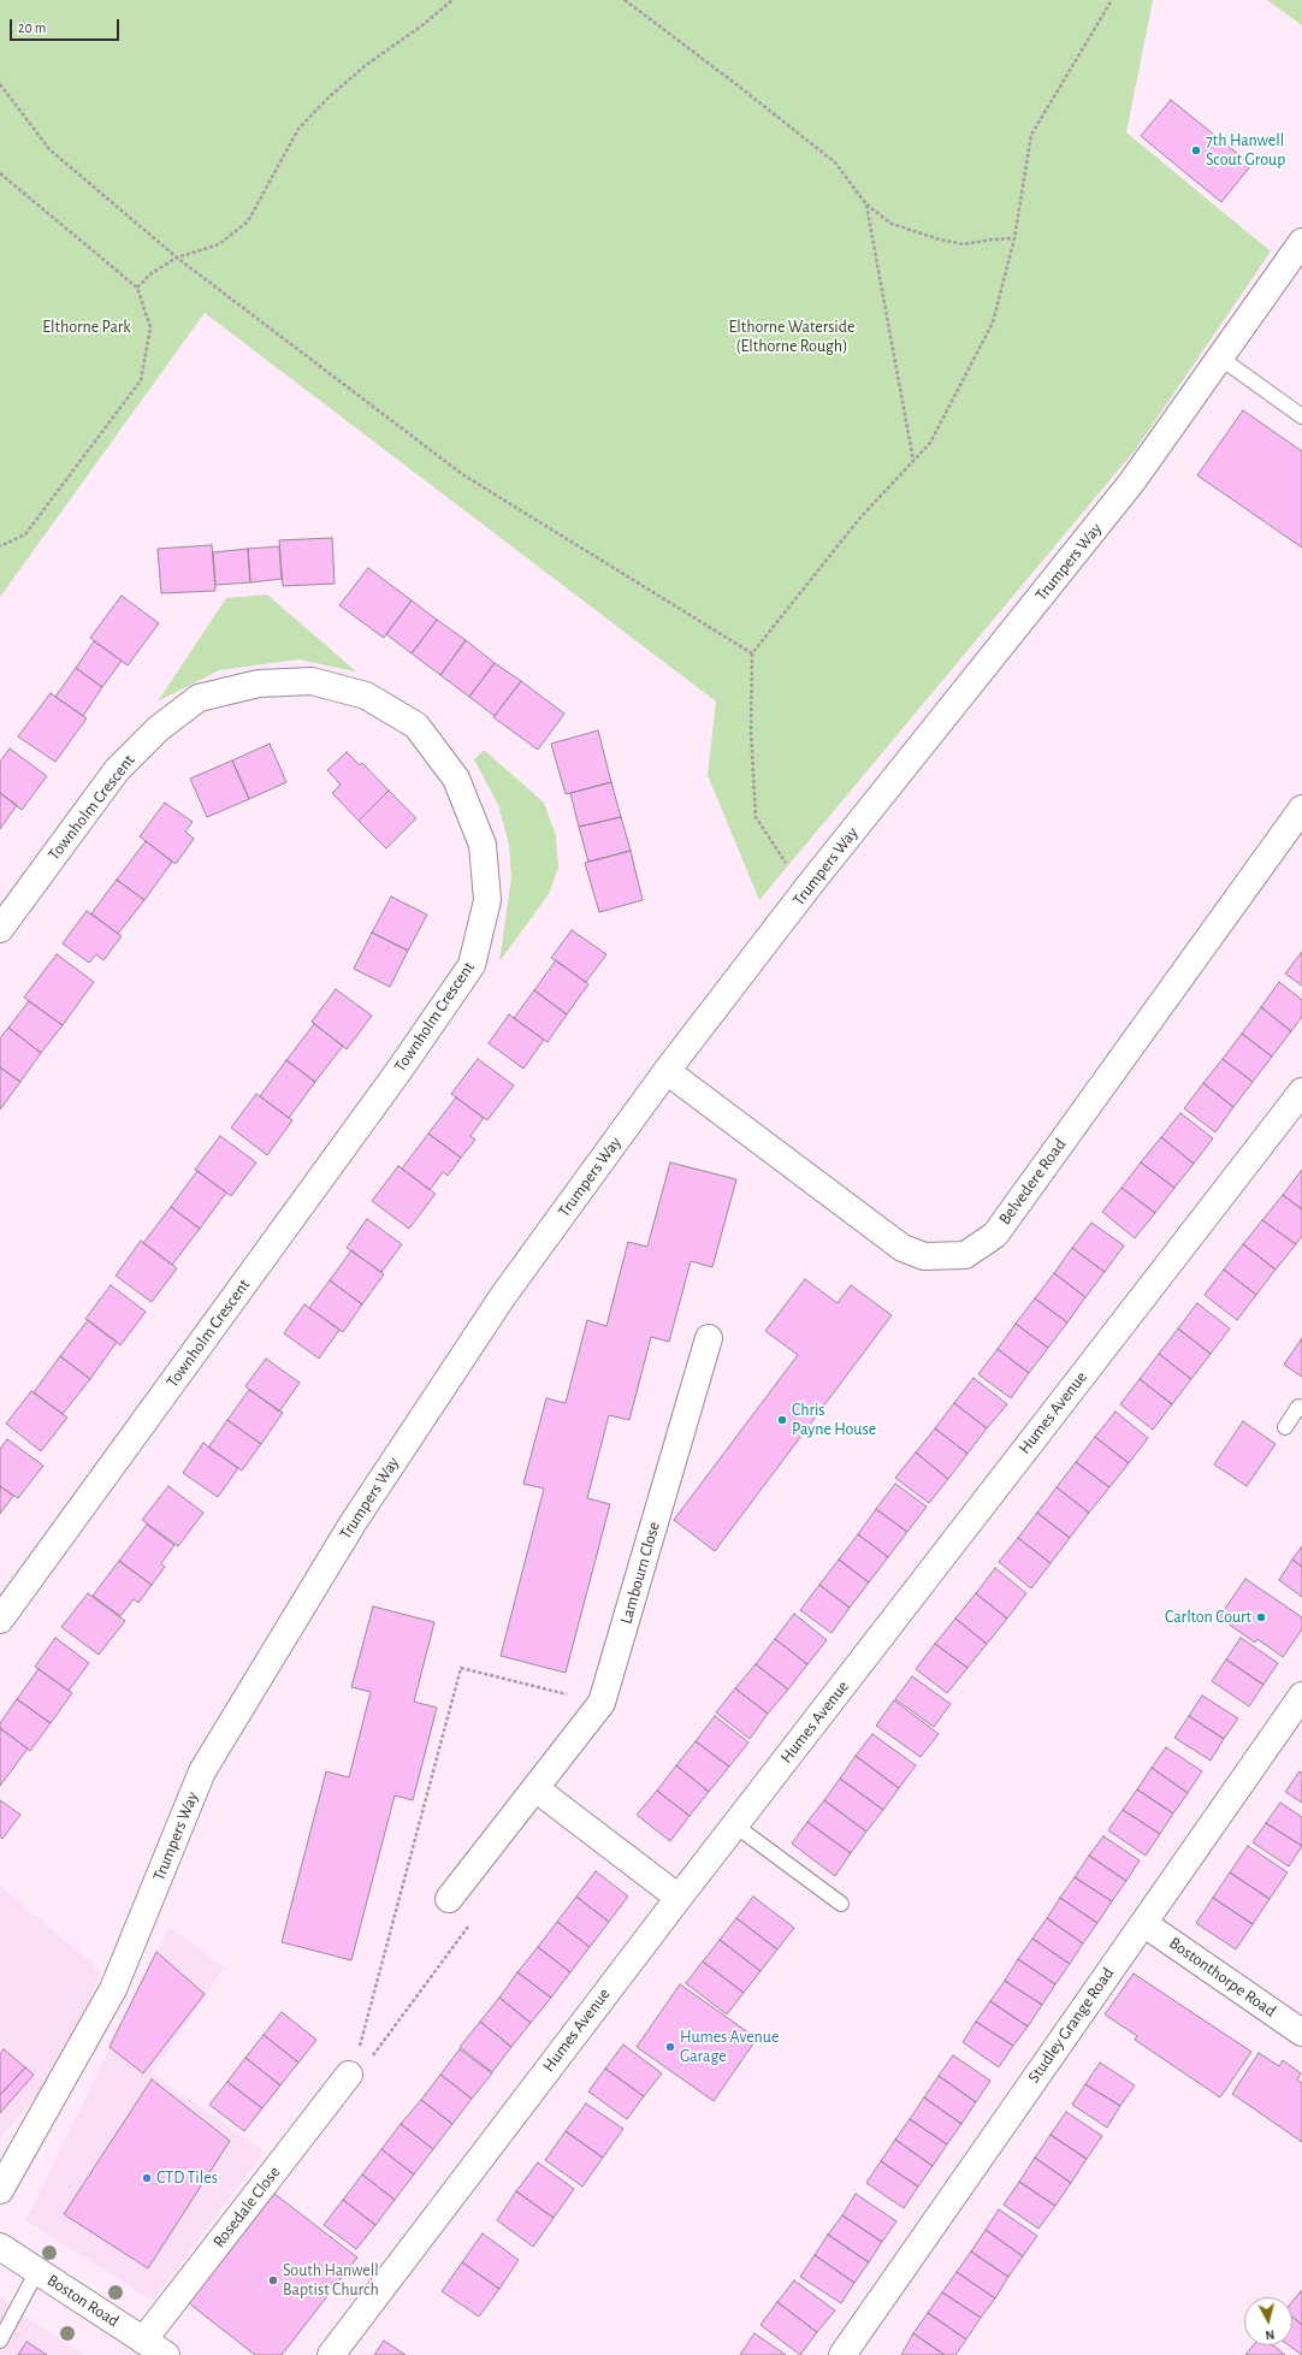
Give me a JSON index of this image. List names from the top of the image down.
{
  "streets": {
    "street": [
      "Trumpers Way",
      "Townholm Crescent",
      "Belvedere Road",
      "Humes Avenue",
      "Lambourn Close",
      "Bostonthorpe Road",
      "Studley Grange Road",
      "Rosedale Close",
      "Boston Road"
    ]
  },
  "crossings": [
    ["Trumpers Way", "Belvedere Road"],
    ["Bostonthorpe Road", "Studley Grange Road"],
    ["Rosedale Close", "Boston Road"]
  ],
  "parks": ["Elthorne Park", "Elthorne Waterside (Elthorne Rough)"],
  "places": [
    "7th Hanwell Scout Group",
    "Chris Payne House",
    "Carlton Court",
    "Humes Avenue Garage",
    "CTD Tiles",
    "South Hanwell Baptist Church"
  ],
  "scale_bar": "20 m",
  "north": "bottom"
}
